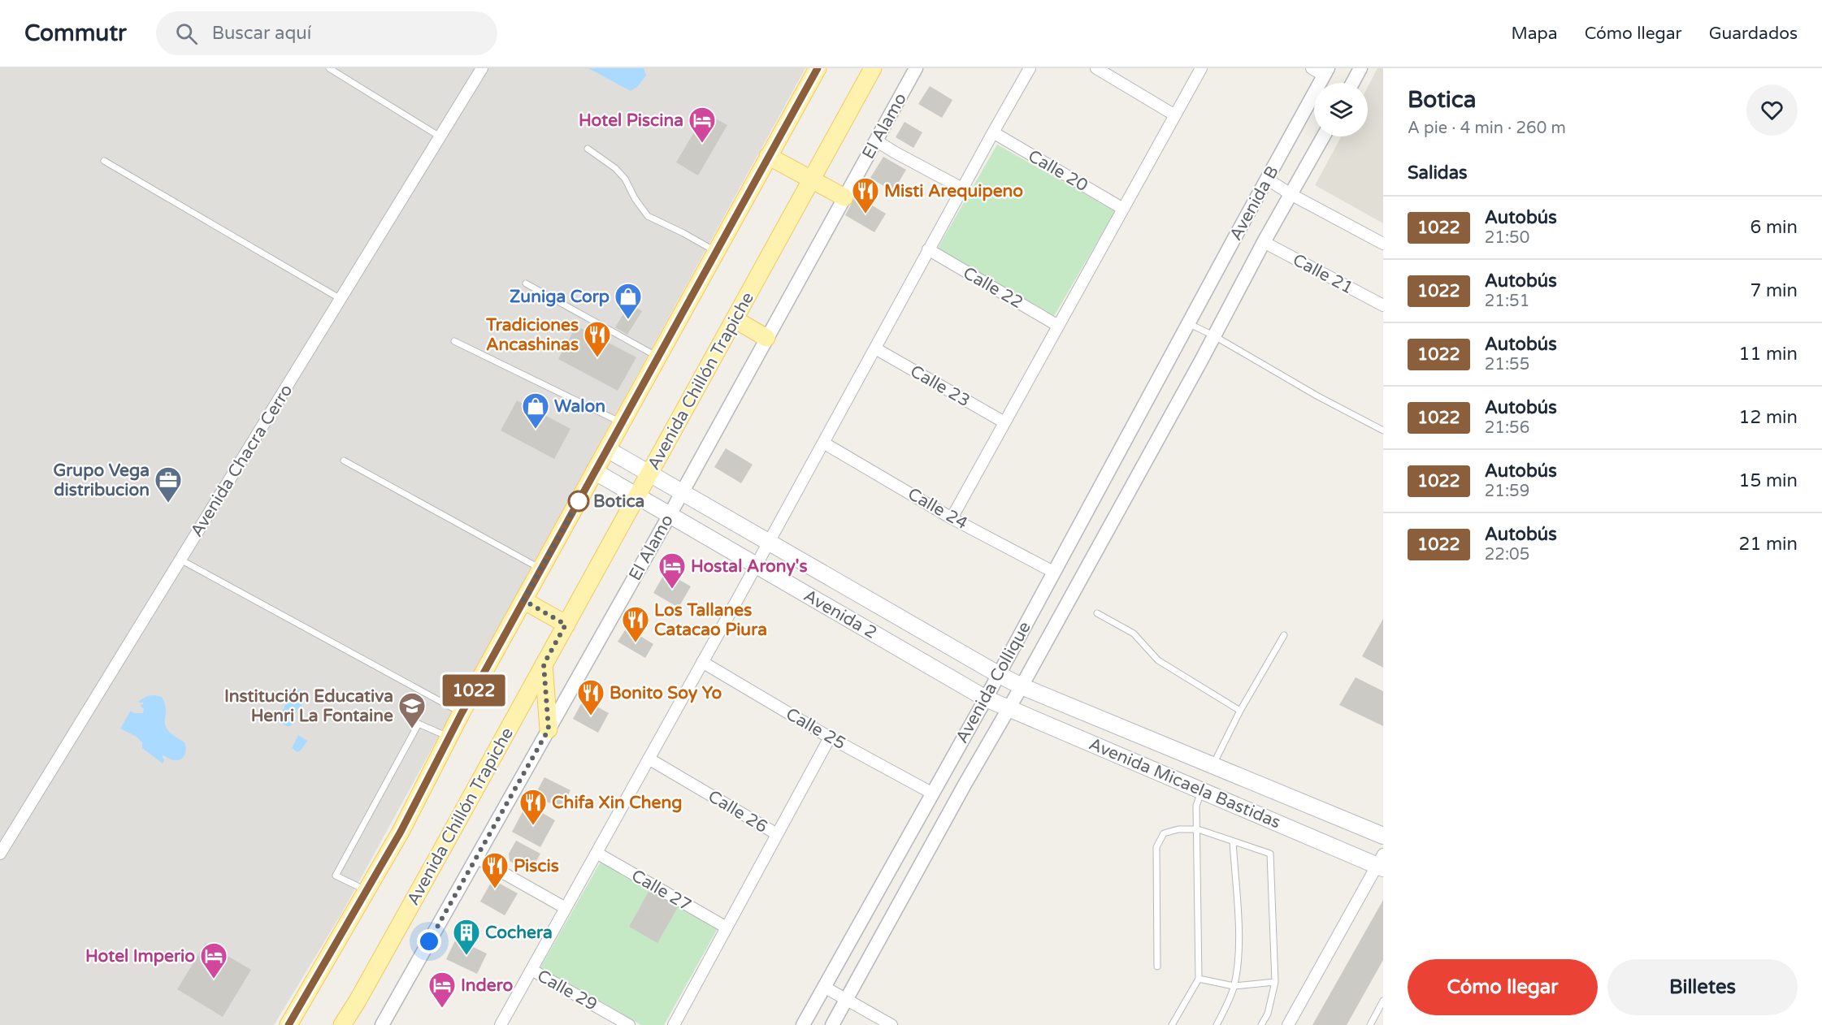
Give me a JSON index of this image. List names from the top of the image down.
{
  "streets": {
    "main road": ["Avenida Chillón Trapiche", "Avenida 2", "Avenida Micaela Bastidas"],
    "street": [
      "El Alamo",
      "Calle 20",
      "Avenida B",
      "Calle 21",
      "Calle 22",
      "Calle 23",
      "Avenida Chacra Cerro",
      "Calle 24",
      "Avenida Collique",
      "Calle 25",
      "Calle 26",
      "Calle 27",
      "Calle 29"
    ]
  },
  "crossings": [
    ["El Alamo", "Avenida 2"],
    ["Avenida B", "Calle 21"],
    ["Avenida B", "Avenida Collique"],
    ["Avenida B", "Avenida Micaela Bastidas"],
    ["Avenida Chillón Trapiche", "Avenida 2"],
    ["Calle 24", "Avenida Collique"],
    ["Avenida 2", "Avenida Collique"],
    ["Avenida 2", "Avenida Micaela Bastidas"],
    ["Avenida Collique", "Calle 25"],
    ["Avenida Collique", "Avenida Micaela Bastidas"]
  ],
  "places": {
    "hotel": [
      "Hotel Piscina",
      "Hostal Arony's",
      "Hotel Imperio",
      "Indero"
    ],
    "restaurant": [
      "Misti Arequipeno",
      "Tradiciones Ancashinas",
      "Los Tallanes Catacao Piura",
      "Bonito Soy Yo",
      "Chifa Xin Cheng",
      "Piscis"
    ],
    "shop": ["Zuniga Corp", "Walon"],
    "other": ["Botica"],
    "office": ["Grupo Vega distribucion"],
    "school or university": ["Institución Educativa Henri La Fontaine"],
    "building": ["Cochera"]
  },
  "lines": ["bus line 1022"],
  "page": {
    "header": "Commutr",
    "search": "Buscar aquí",
    "nav": ["Mapa", "Cómo llegar", "Guardados"],
    "on_map": "1022",
    "heading": [
      ["Botica", "A pie · 4 min · 260 m"],
      "Salidas"
    ],
    "list": [
      {
        "mark": "1022",
        "name": "Autobús",
        "note": "21:50",
        "value": "6 min"
      },
      {
        "mark": "1022",
        "name": "Autobús",
        "note": "21:51",
        "value": "7 min"
      },
      {
        "mark": "1022",
        "name": "Autobús",
        "note": "21:55",
        "value": "11 min"
      },
      {
        "mark": "1022",
        "name": "Autobús",
        "note": "21:56",
        "value": "12 min"
      },
      {
        "mark": "1022",
        "name": "Autobús",
        "note": "21:59",
        "value": "15 min"
      },
      {
        "mark": "1022",
        "name": "Autobús",
        "note": "22:05",
        "value": "21 min"
      }
    ],
    "buttons": ["Cómo llegar", "Billetes"]
  }
}
